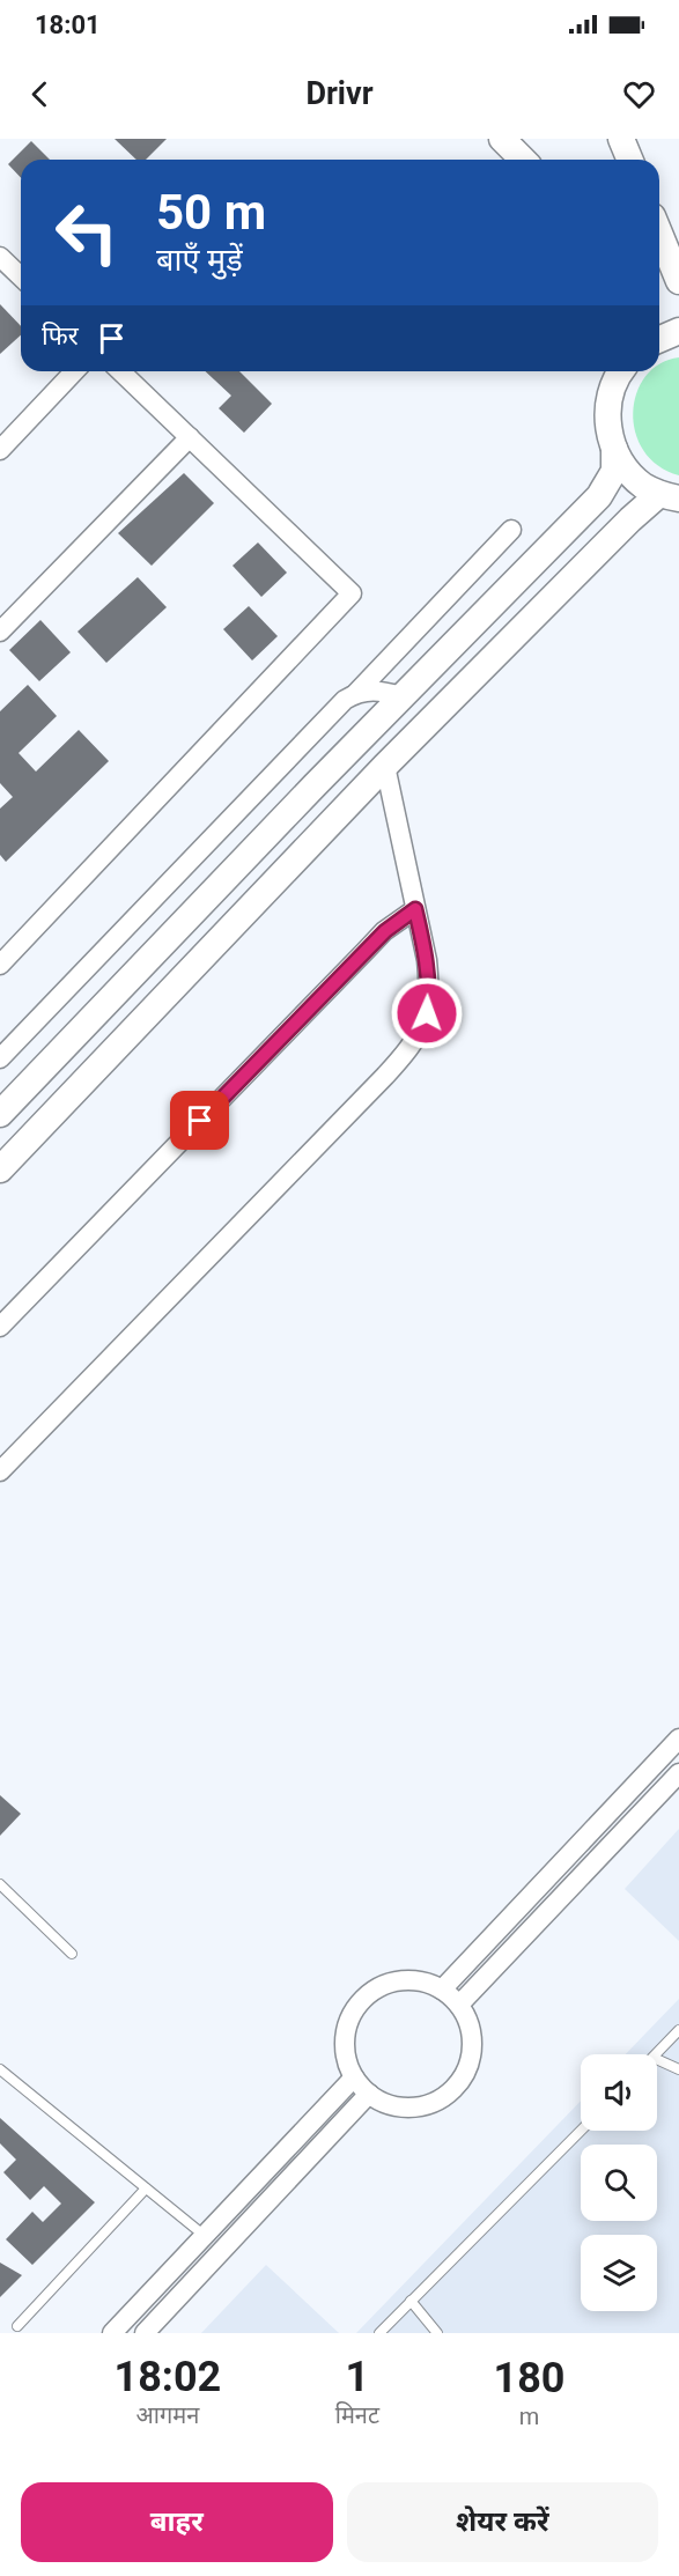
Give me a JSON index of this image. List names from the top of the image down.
{
  "page": {
    "status": "18:01",
    "header": "Drivr",
    "turn": ["50 m", "बाएँ मुड़ें"],
    "then": "फिर",
    "eta": [
      "18:02",
      "आगमन",
      "1",
      "मिनट",
      "180",
      "m"
    ],
    "buttons": ["बाहर", "शेयर करें"]
  }
}
